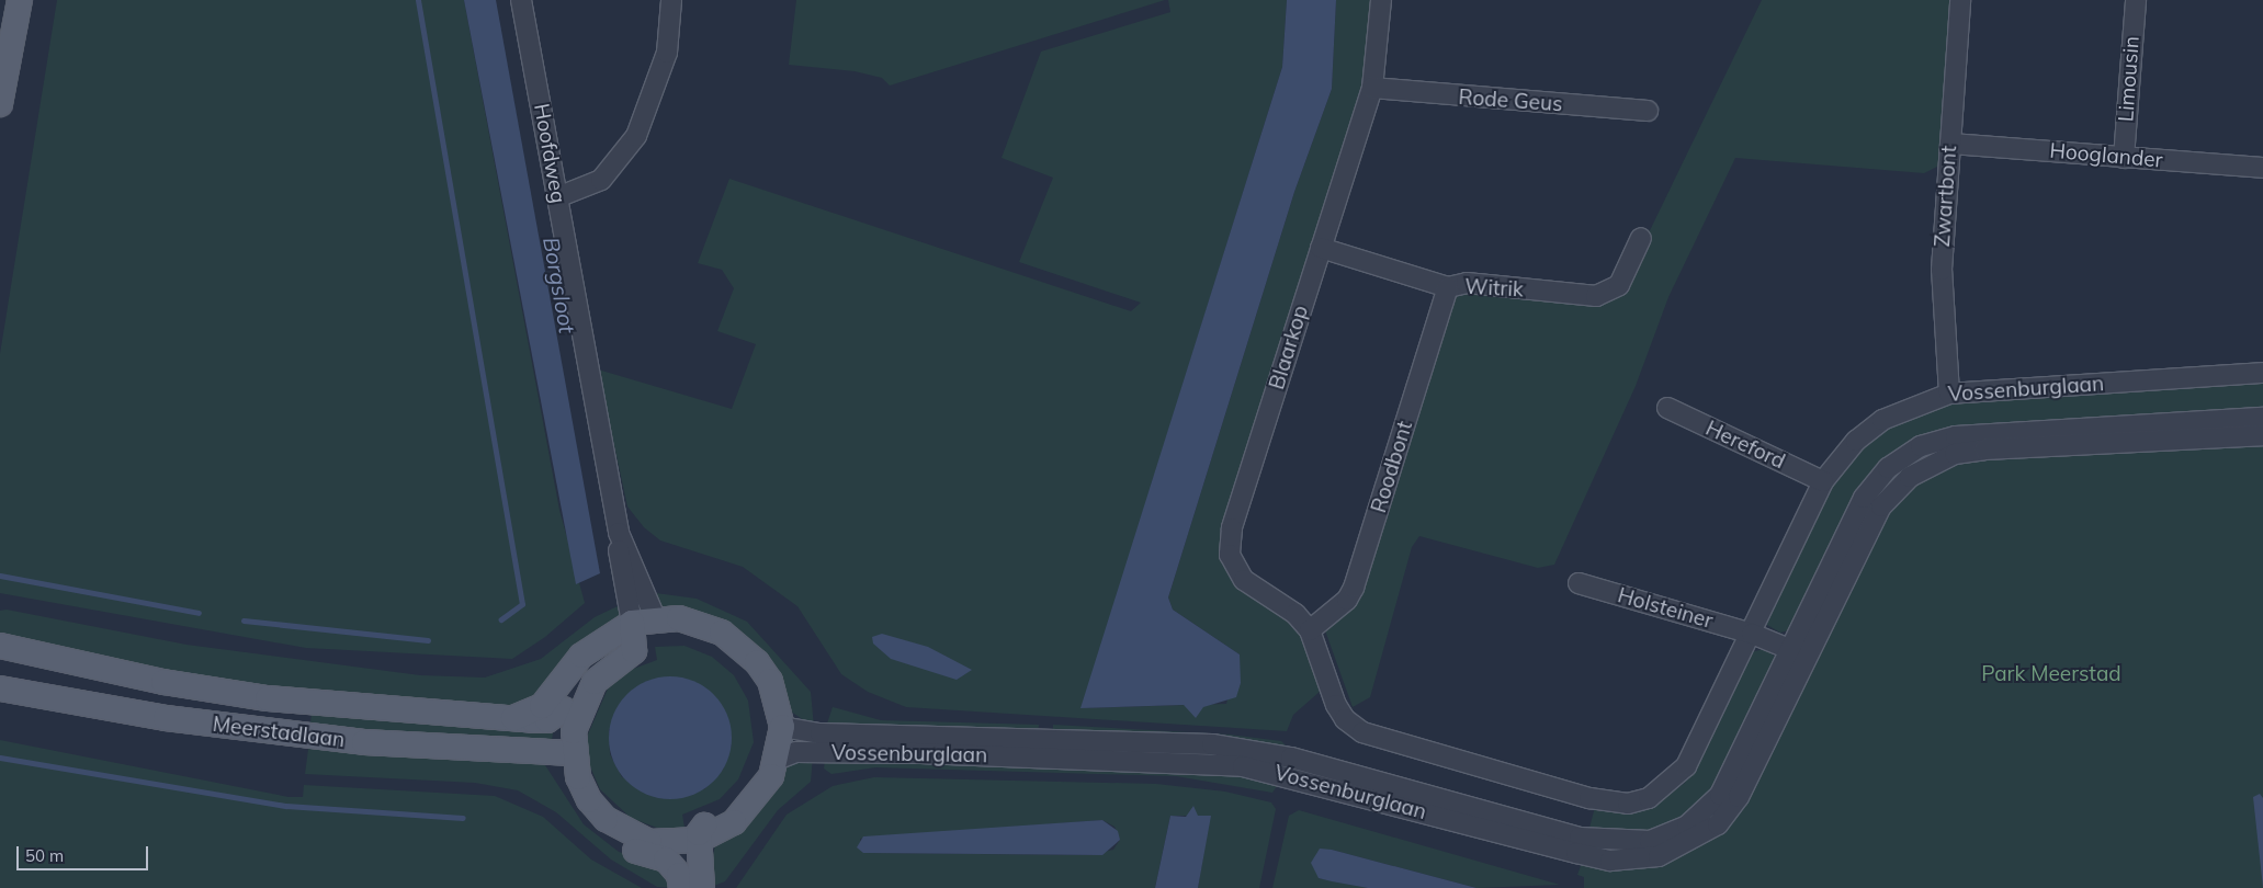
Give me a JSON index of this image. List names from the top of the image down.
{
  "streets": {
    "main road": ["Meerstadlaan"],
    "street": [
      "Limousin",
      "Rode Geus",
      "Hoofdweg",
      "Hooglander",
      "Zwartbont",
      "Witrik",
      "Blaarkop",
      "Vossenburglaan",
      "Hereford",
      "Roodbont",
      "Holsteiner"
    ]
  },
  "crossings": [
    ["Limousin", "Hooglander"],
    ["Rode Geus", "Blaarkop"],
    ["Hooglander", "Zwartbont"],
    ["Zwartbont", "Vossenburglaan"],
    ["Witrik", "Blaarkop"],
    ["Witrik", "Roodbont"],
    ["Blaarkop", "Vossenburglaan"],
    ["Blaarkop", "Roodbont"],
    ["Vossenburglaan", "Hereford"],
    ["Vossenburglaan", "Holsteiner"]
  ],
  "water": ["Borgsloot"],
  "parks": ["Park Meerstad"],
  "scale_bar": "50 m"
}
